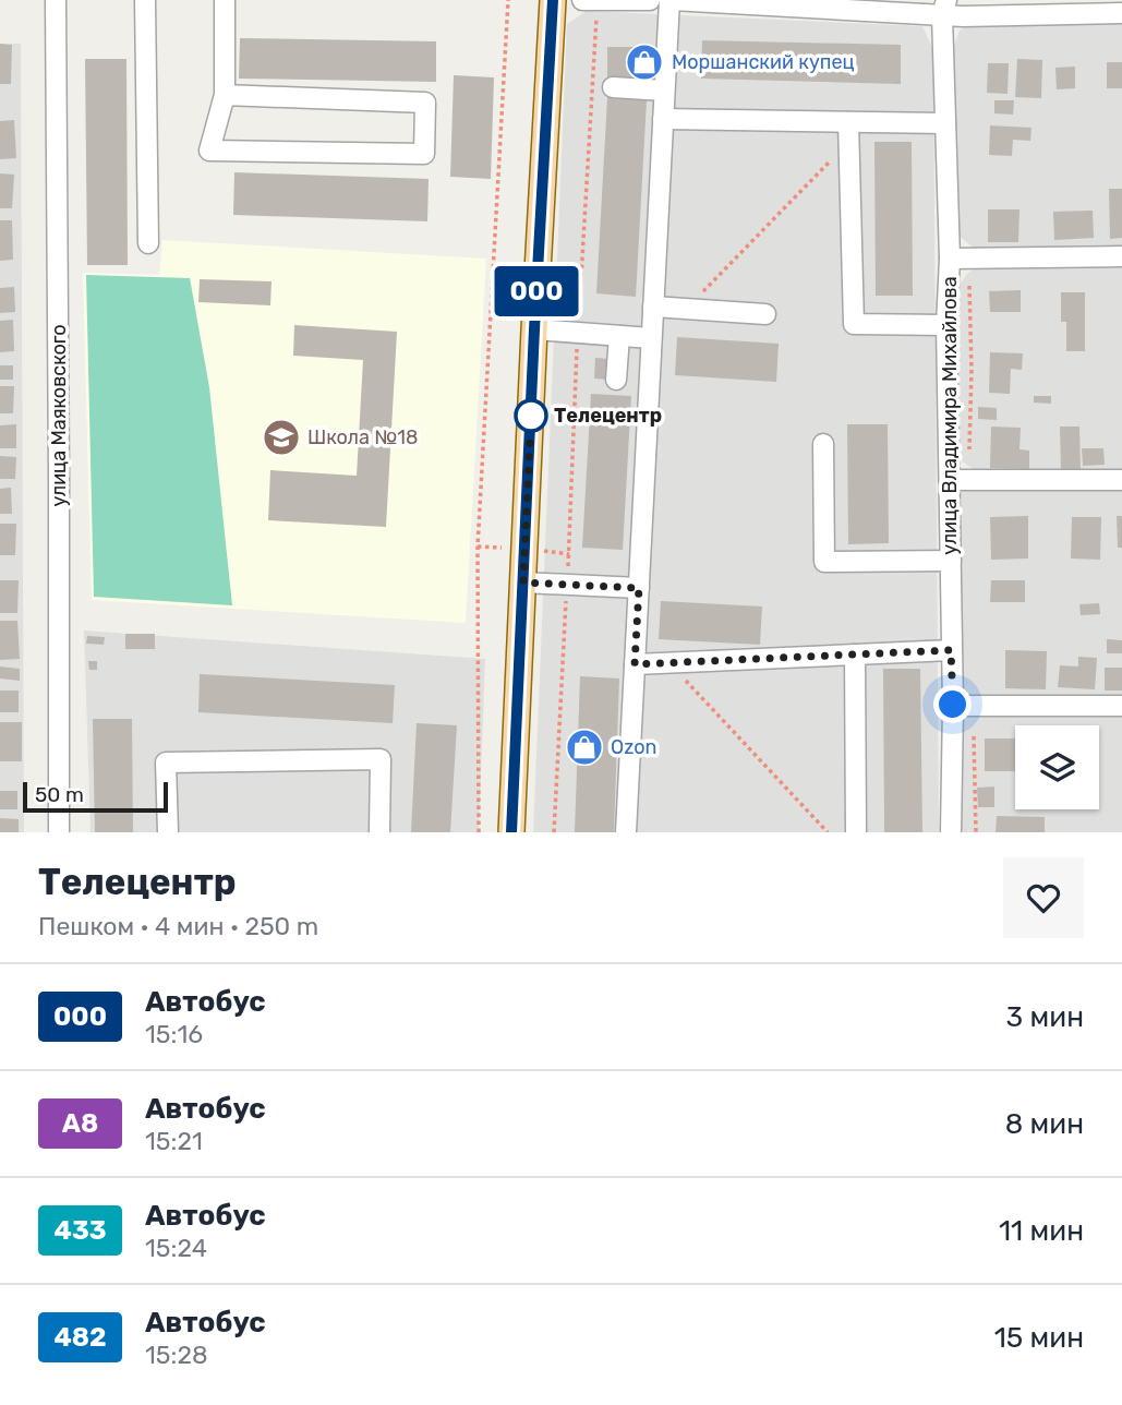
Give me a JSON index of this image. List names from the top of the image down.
{
  "streets": {
    "street": ["улица Маяковского", "улица Владимира Михайлова"]
  },
  "places": {
    "shop": ["Моршанский купец", "Ozon"],
    "other": ["Телецентр"],
    "school or university": ["Школа №18"]
  },
  "lines": ["bus line 000"],
  "scale_bar": "50 m",
  "page": {
    "on_map": "000",
    "scale": "50 m",
    "heading": ["Телецентр", "Пешком · 4 мин · 250 m"],
    "list": [
      {
        "mark": "000",
        "name": "Автобус",
        "note": "15:16",
        "value": "3 мин"
      },
      {
        "mark": "А8",
        "name": "Автобус",
        "note": "15:21",
        "value": "8 мин"
      },
      {
        "mark": "433",
        "name": "Автобус",
        "note": "15:24",
        "value": "11 мин"
      },
      {
        "mark": "482",
        "name": "Автобус",
        "note": "15:28",
        "value": "15 мин"
      }
    ]
  }
}
